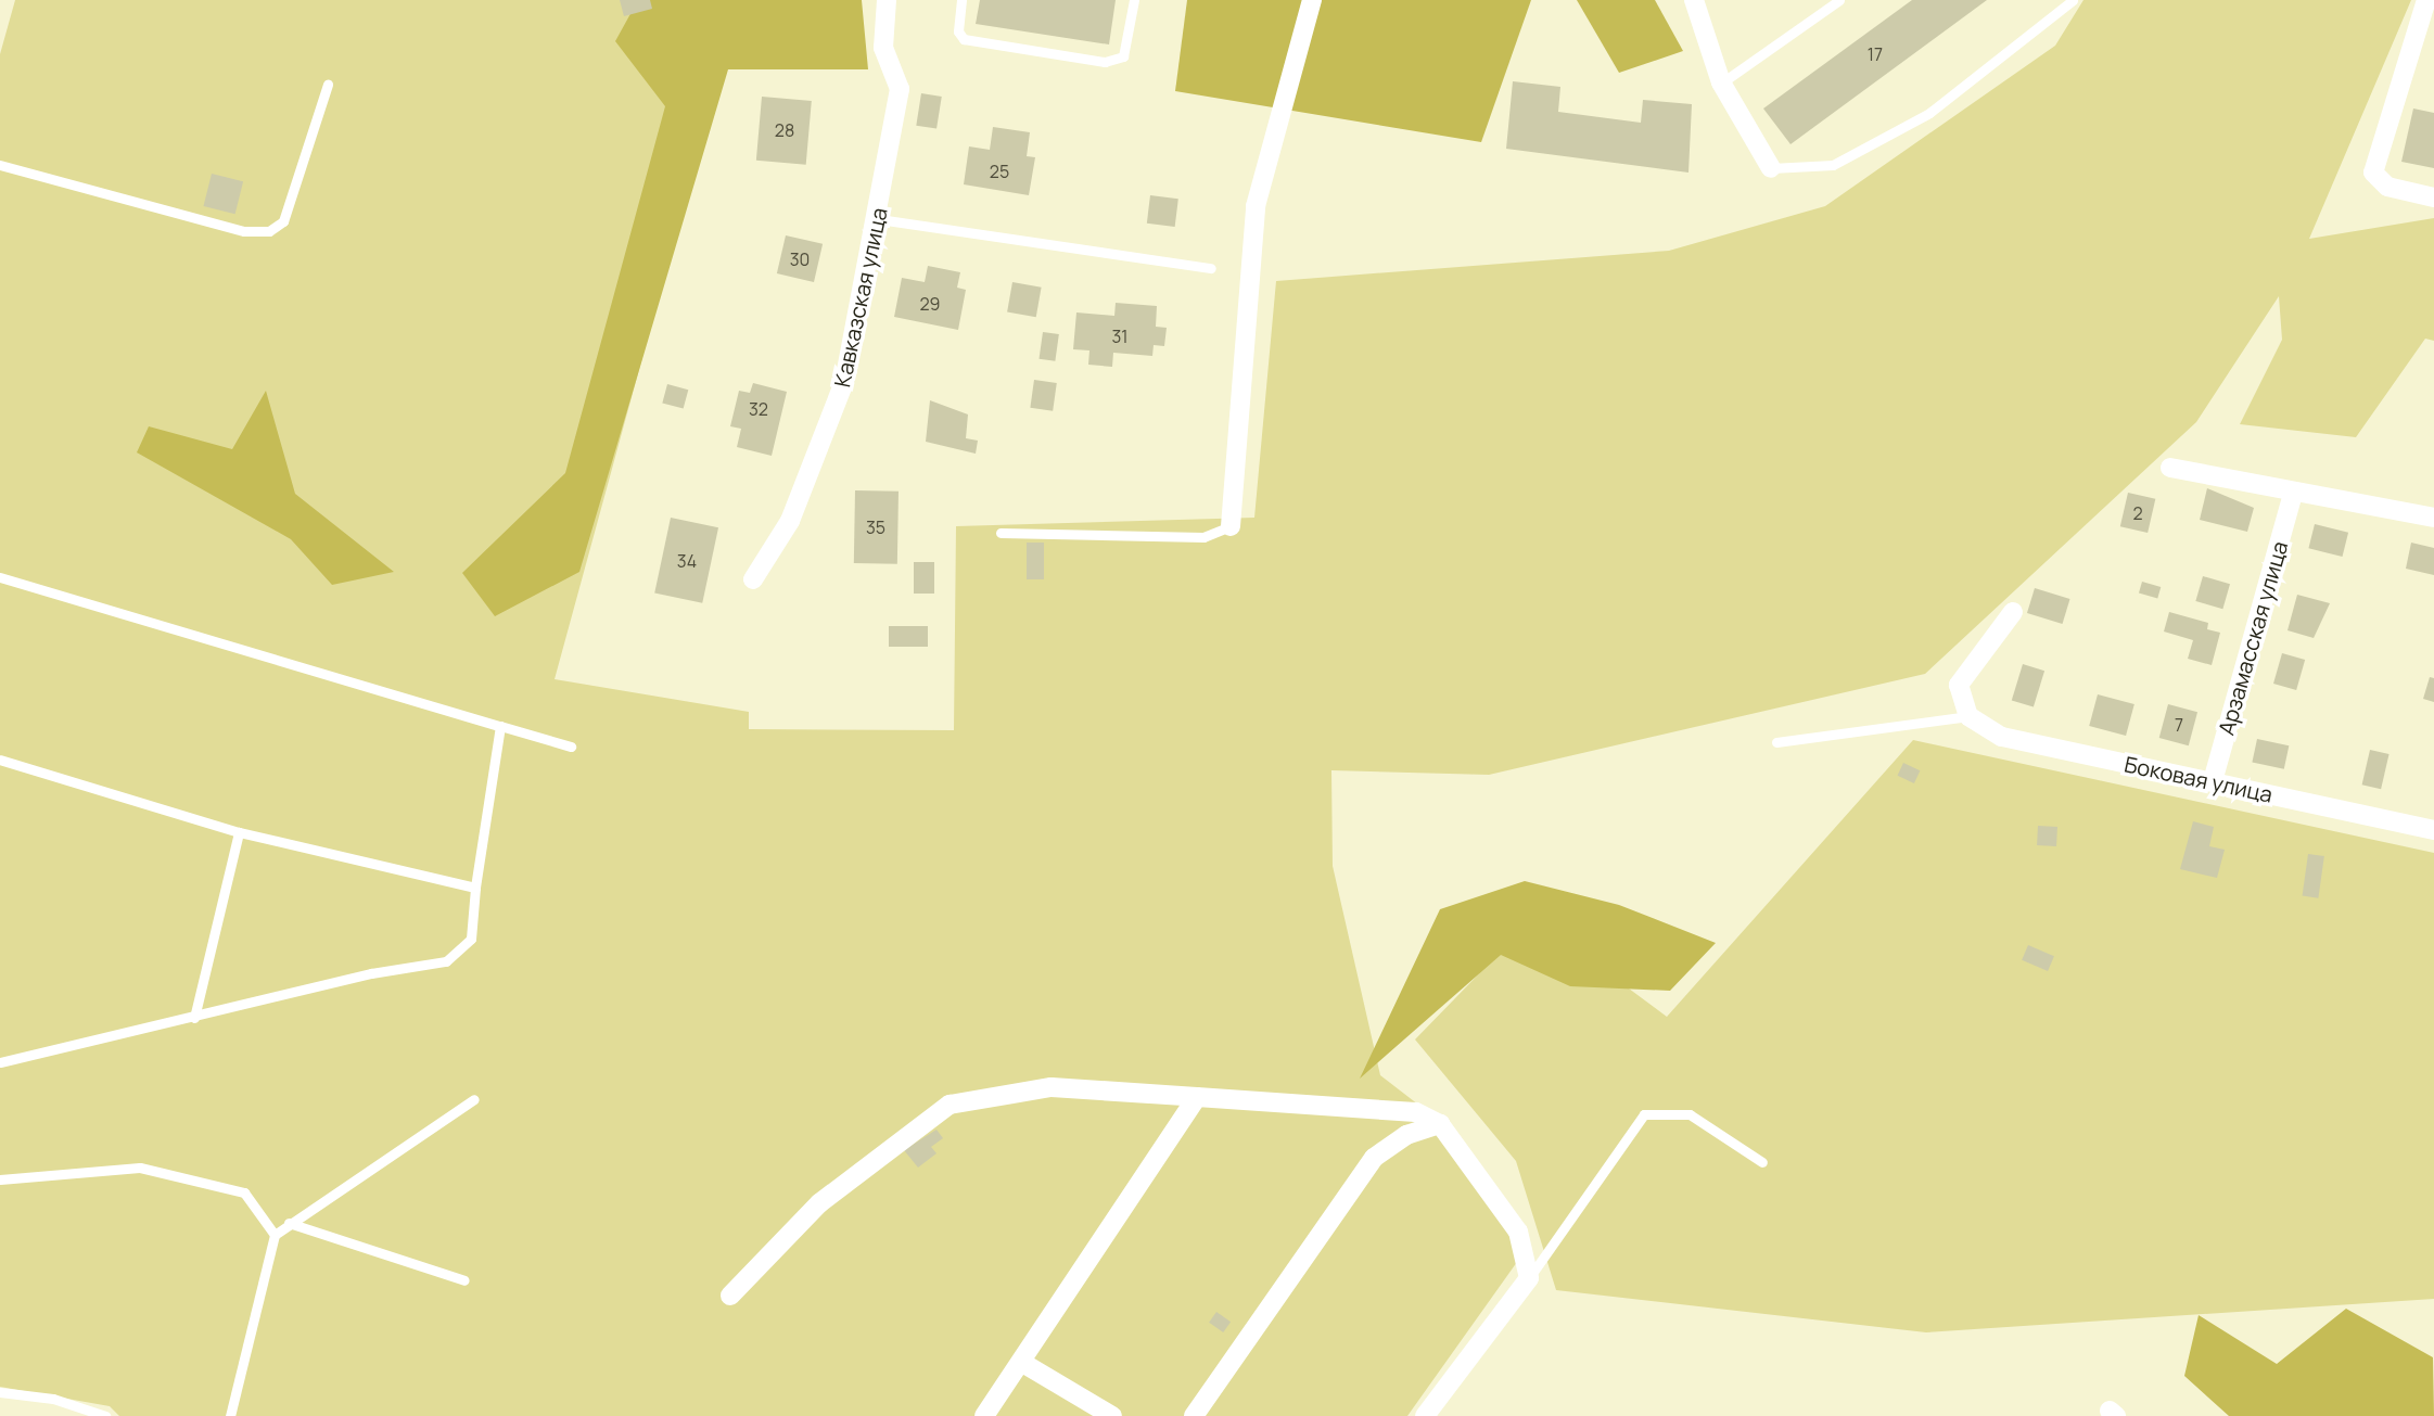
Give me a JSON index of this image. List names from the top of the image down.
{
  "streets": {
    "street": ["Кавказская улица", "Арзамасская улица", "Боковая улица"]
  },
  "crossings": [
    ["Арзамасская улица", "Боковая улица"]
  ],
  "house_numbers": [
    "17",
    "28",
    "25",
    "30",
    "29",
    "31",
    "32",
    "2",
    "35",
    "34",
    "7"
  ]
}
